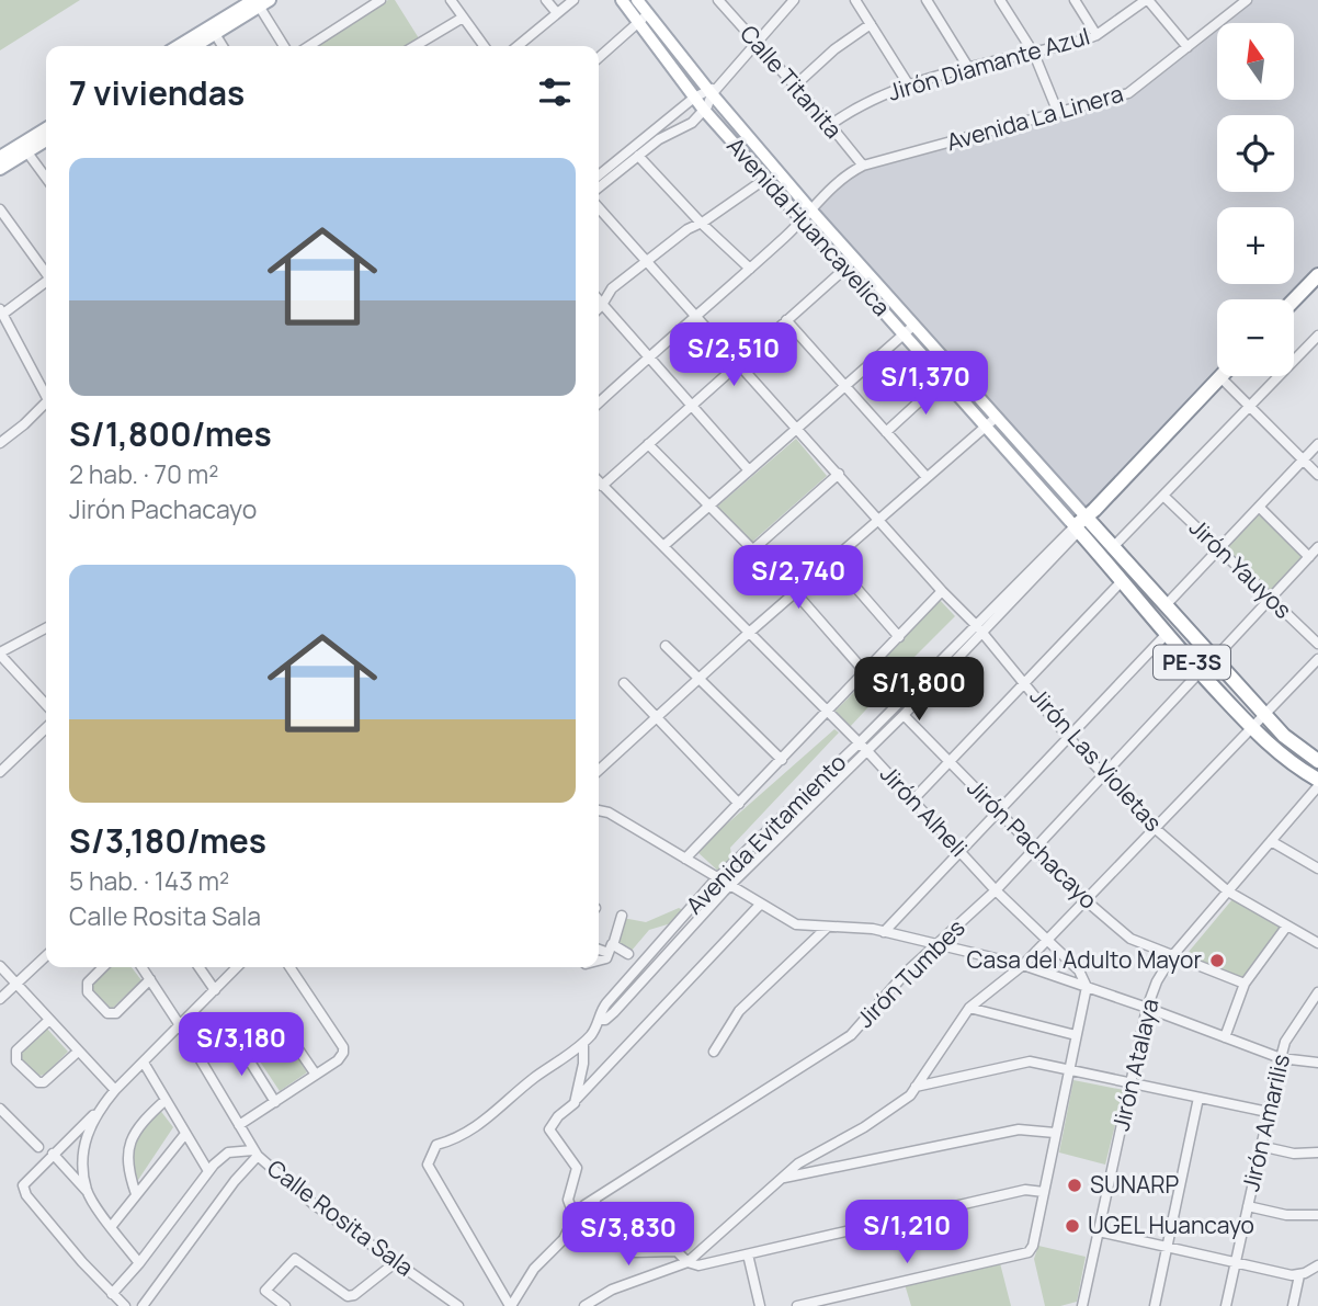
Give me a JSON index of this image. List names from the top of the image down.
{
  "streets": {
    "highway": ["Avenida Huancavelica", "PE-3S", "Avenida Evitamiento"],
    "street": [
      "Jirón Diamante Azul",
      "Calle Titanita",
      "Avenida La Linera",
      "Jirón Yauyos",
      "Jirón Las Violetas",
      "Jirón Alheli",
      "Jirón Pachacayo",
      "Jirón Tumbes",
      "Jirón Atalaya",
      "Jirón Amarilis",
      "Calle Rosita Sala"
    ]
  },
  "crossings": [
    ["Jirón Diamante Azul", "Calle Titanita"],
    ["Calle Titanita", "Avenida La Linera"],
    ["Avenida La Linera", "Avenida Huancavelica"],
    ["Avenida La Linera", "Jirón Las Violetas"],
    ["Avenida Huancavelica", "Avenida Evitamiento"],
    ["Avenida Huancavelica", "Jirón Tumbes"],
    ["Jirón Las Violetas", "Avenida Evitamiento"],
    ["Jirón Las Violetas", "Jirón Tumbes"],
    ["Jirón Las Violetas", "Jirón Atalaya"],
    ["Jirón Alheli", "Avenida Evitamiento"],
    ["Jirón Alheli", "Jirón Tumbes"],
    ["Avenida Evitamiento", "Jirón Pachacayo"],
    ["Jirón Pachacayo", "Jirón Tumbes"],
    ["Jirón Pachacayo", "Jirón Atalaya"]
  ],
  "places": ["Casa del Adulto Mayor", "SUNARP", "UGEL Huancayo"],
  "north": "top",
  "page": {
    "map_buttons": ["+", "−"],
    "heading": "7 viviendas",
    "list": [
      {
        "name": "S/1,800/mes",
        "note": "2 hab. · 70 m² · Jirón Pachacayo"
      },
      {
        "name": "S/3,180/mes",
        "note": "5 hab. · 143 m² · Calle Rosita Sala"
      }
    ],
    "price": [
      "S/2,510",
      "S/1,370",
      "S/2,740",
      "S/1,800",
      "S/3,180",
      "S/1,210",
      "S/3,830"
    ]
  }
}
